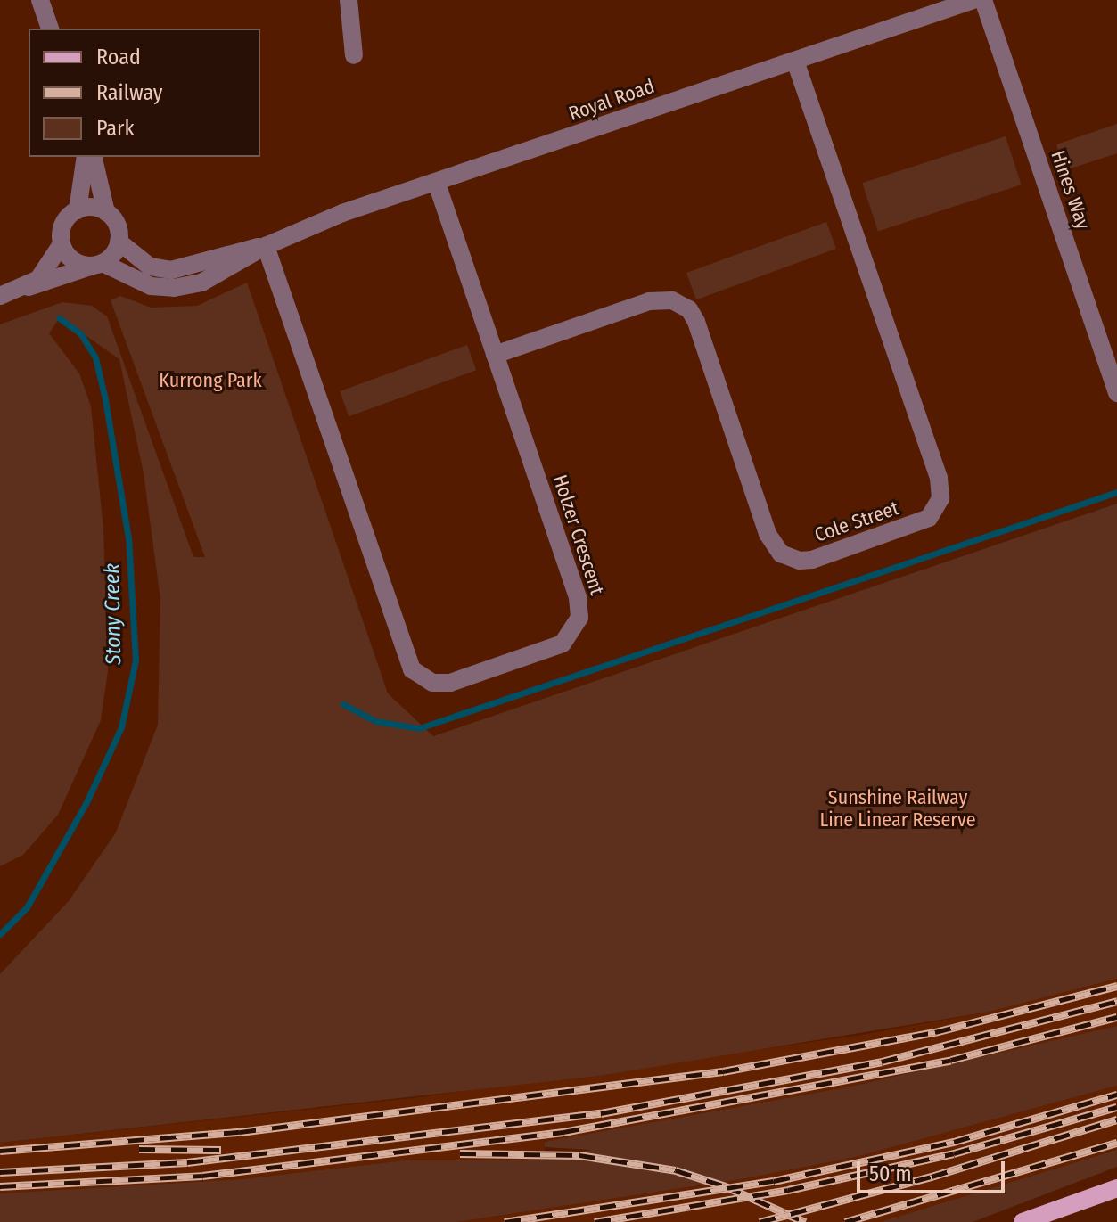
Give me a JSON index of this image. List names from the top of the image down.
{
  "streets": {
    "street": [
      "Royal Road",
      "Hines Way",
      "Cole Street",
      "Holzer Crescent"
    ]
  },
  "crossings": [
    ["Royal Road", "Cole Street"],
    ["Royal Road", "Holzer Crescent"],
    ["Cole Street", "Holzer Crescent"]
  ],
  "water": ["Stony Creek"],
  "parks": ["Kurrong Park", "Sunshine Railway Line Linear Reserve"],
  "legend": ["Road", "Railway", "Park"],
  "scale_bar": "50 m"
}
